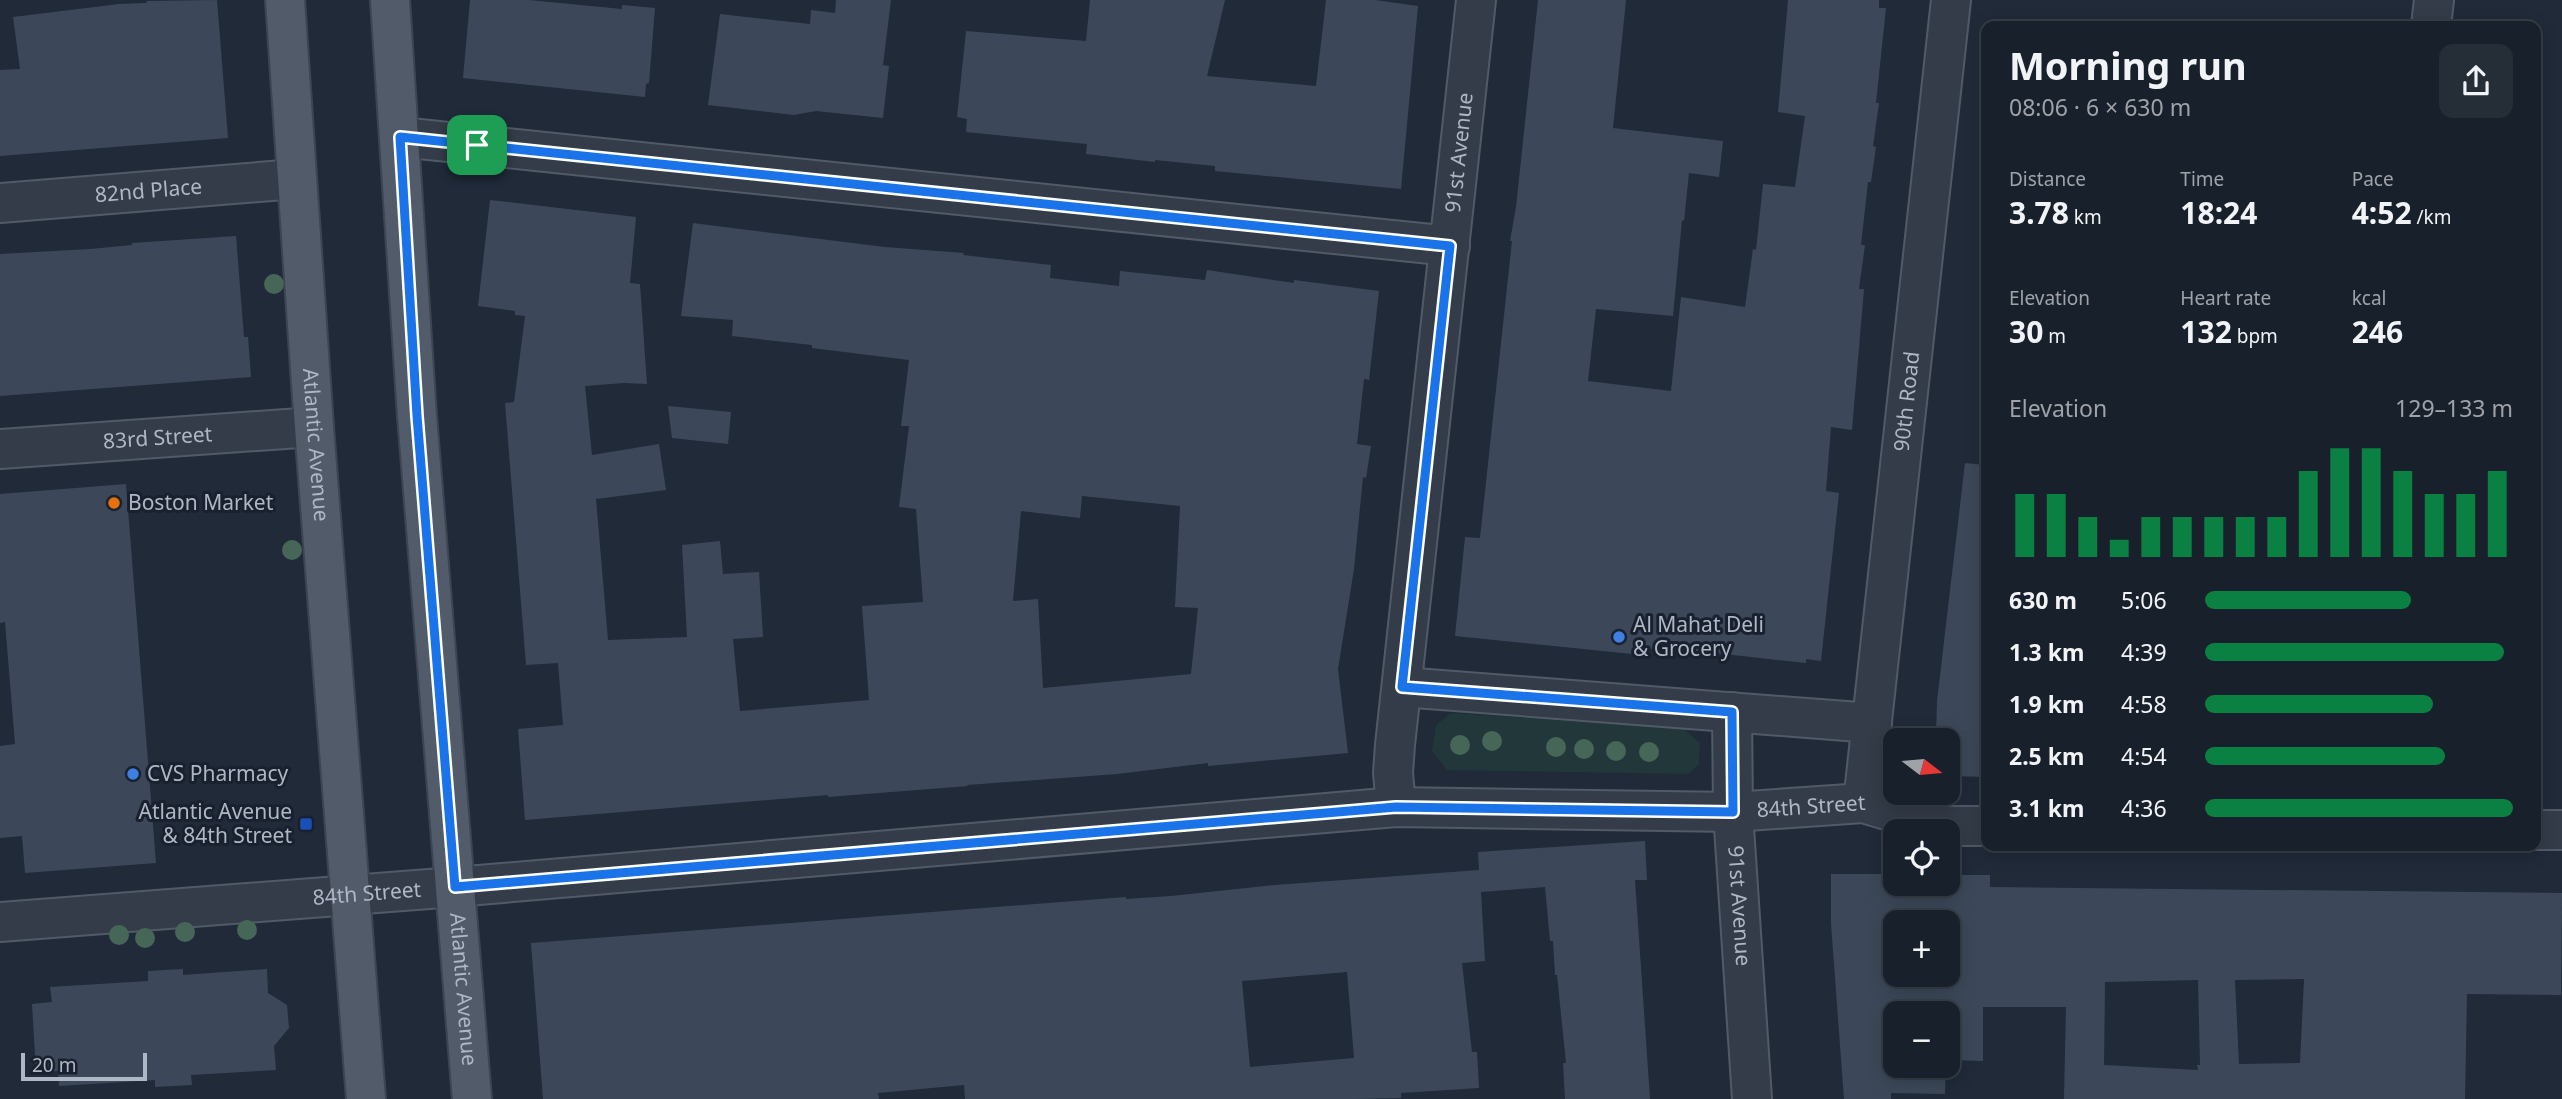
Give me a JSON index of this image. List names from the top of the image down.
{
  "streets": {
    "main road": ["Atlantic Avenue"],
    "street": [
      "91st Avenue",
      "82nd Place",
      "90th Road",
      "83rd Street",
      "84th Street"
    ]
  },
  "crossings": [
    ["91st Avenue", "84th Street"],
    ["82nd Place", "Atlantic Avenue"],
    ["90th Road", "84th Street"],
    ["83rd Street", "Atlantic Avenue"],
    ["Atlantic Avenue", "84th Street"]
  ],
  "places": {
    "other": ["Boston Market", "Al Mahat Deli & Grocery", "CVS Pharmacy"],
    "transit": ["Atlantic Avenue & 84th Street"]
  },
  "scale_bar": "20 m",
  "north": "right",
  "page": {
    "heading": ["Morning run", "08:06 · 6 × 630 m"],
    "stats": [
      ["Distance", "3.78 km"],
      ["Time", "18:24"],
      ["Pace", "4:52 /km"],
      ["Elevation", "30 m"],
      ["Heart rate", "132 bpm"],
      ["kcal", "246"]
    ],
    "chart": ["Elevation", "129–133 m"],
    "list": [
      {
        "name": "630 m",
        "note": "5:06"
      },
      {
        "name": "1.3 km",
        "note": "4:39"
      },
      {
        "name": "1.9 km",
        "note": "4:58"
      },
      {
        "name": "2.5 km",
        "note": "4:54"
      },
      {
        "name": "3.1 km",
        "note": "4:36"
      }
    ],
    "map_buttons": ["+", "−"],
    "scale": "20 m"
  }
}
